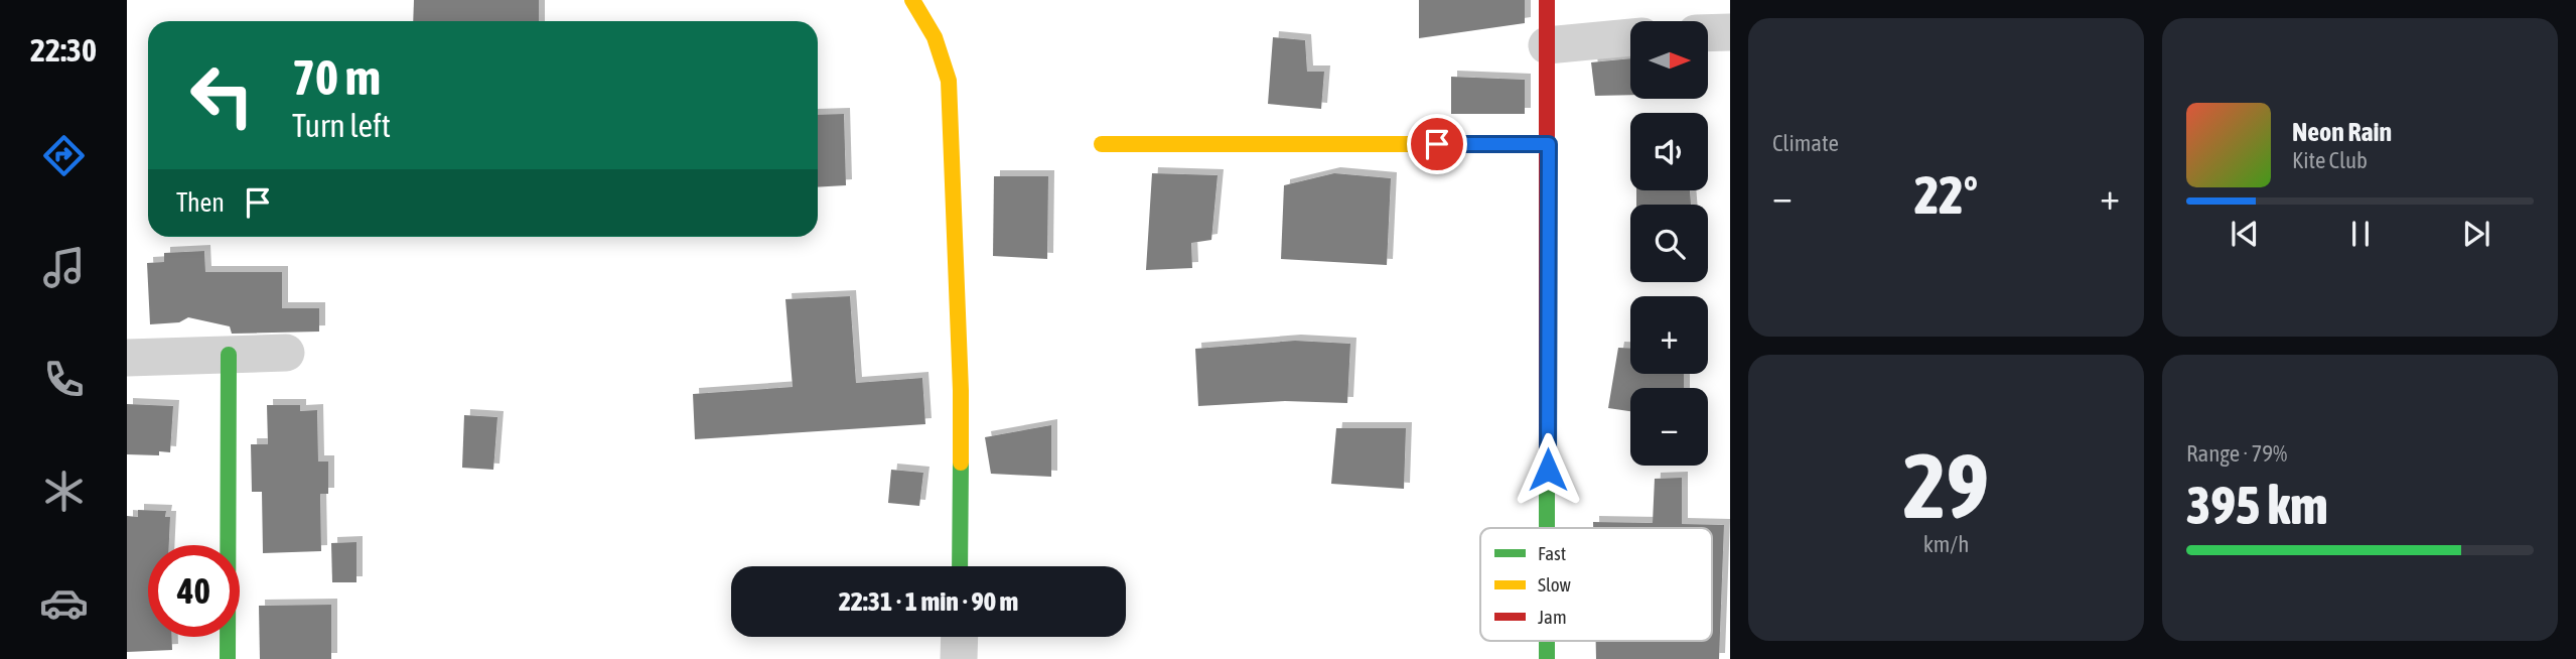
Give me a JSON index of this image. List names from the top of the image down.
{
  "legend": ["Fast", "Slow", "Jam"],
  "north": "right",
  "page": {
    "tabs": "22:30",
    "tile": [
      "Climate",
      ["29", "km/h"],
      ["Range · 79%", "395 km"]
    ],
    "map_buttons": ["+", "−"],
    "turn": ["70 m", "Turn left"],
    "song": ["Neon Rain", "Kite Club"],
    "heat": ["−", "22°", "+"],
    "then": "Then",
    "limit": "40",
    "trip": "22:31 · 1 min · 90 m"
  }
}
